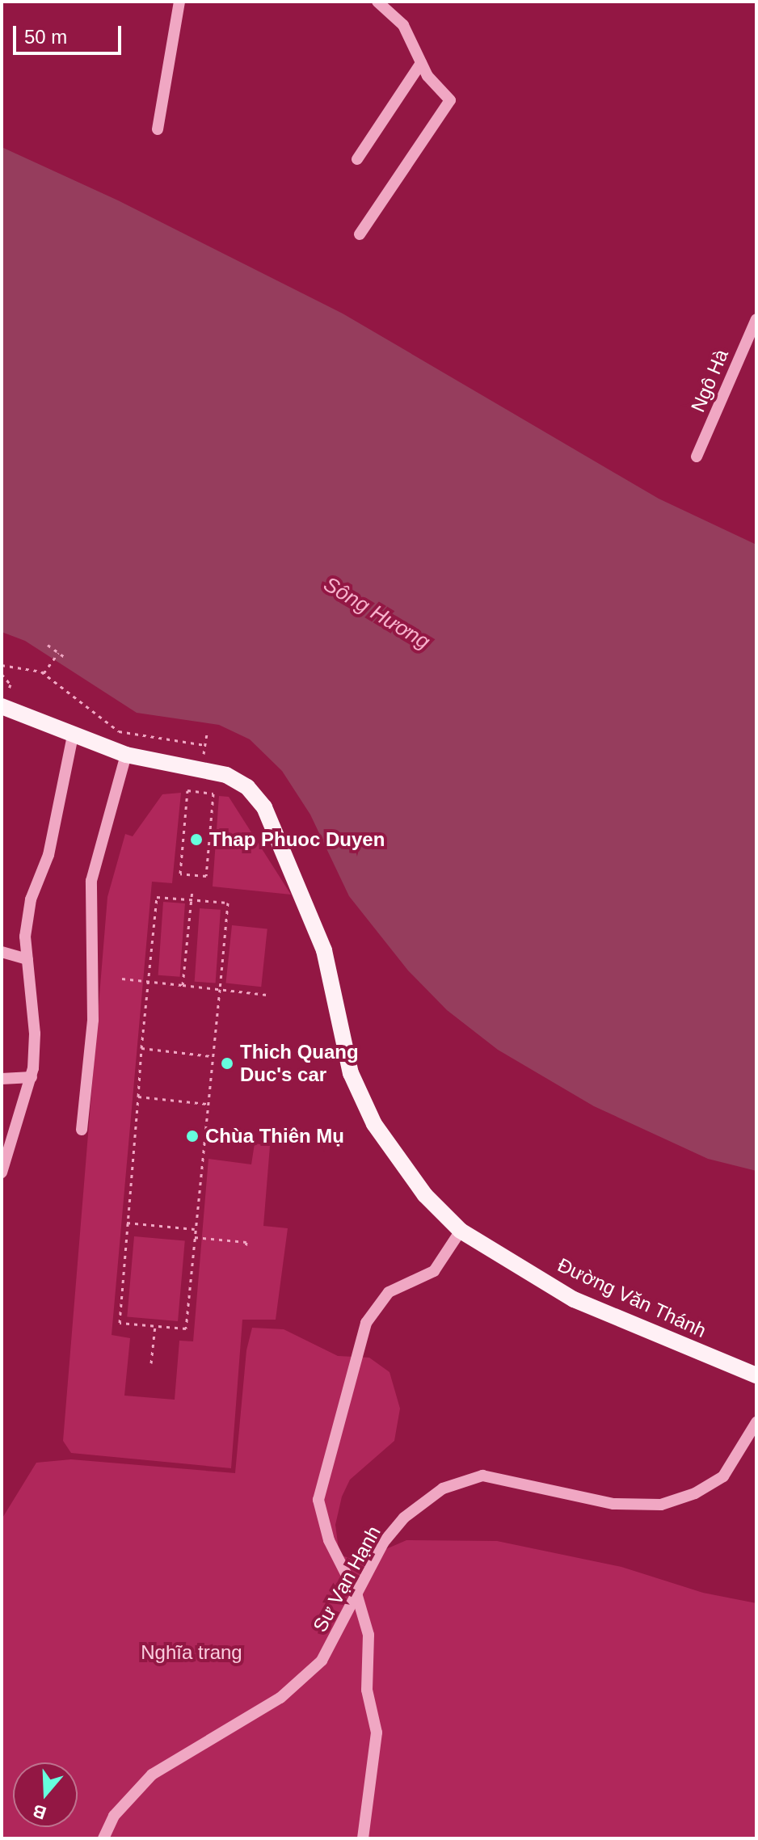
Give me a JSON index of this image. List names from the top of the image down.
{
  "streets": {
    "main road": ["Đường Văn Thánh"],
    "street": ["Ngô Hà", "Sư Vạn Hạnh"]
  },
  "water": ["Sông Hương"],
  "parks": ["Nghĩa trang"],
  "places": ["Thap Phuoc Duyen", "Thich Quang Duc's car", "Chùa Thiên Mụ"],
  "scale_bar": "50 m",
  "north": "bottom"
}
